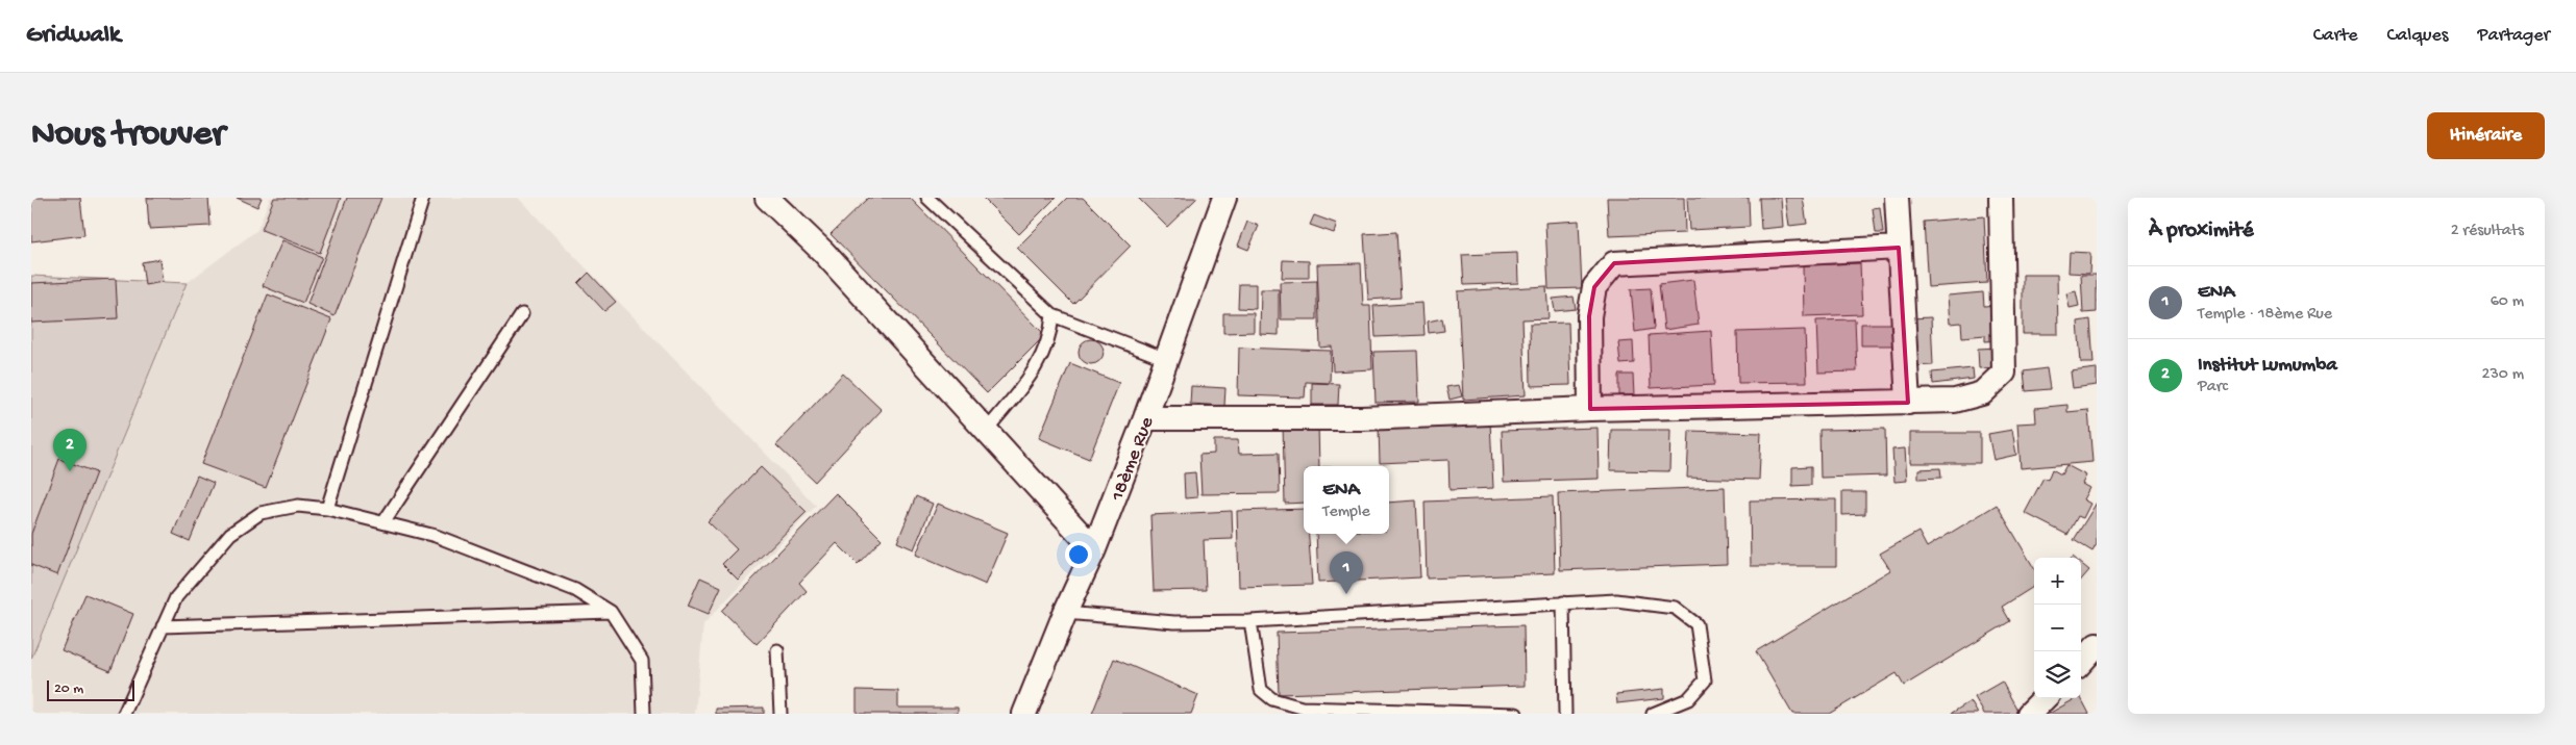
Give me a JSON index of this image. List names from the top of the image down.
{
  "streets": {
    "street": ["18ème Rue"]
  },
  "scale_bar": "20 m",
  "page": {
    "header": "Gridwalk",
    "nav": ["Carte", "Calques", "Partager"],
    "buttons": "Itinéraire",
    "title": "Nous trouver",
    "heading": ["À proximité", "2 résultats"],
    "list": [
      {
        "mark": "1",
        "name": "ENA",
        "note": "Temple · 18ème Rue",
        "value": "60 m"
      },
      {
        "mark": "2",
        "name": "Institut Lumumba",
        "note": "Parc",
        "value": "230 m"
      }
    ],
    "pins": ["2", "1"],
    "popup": ["ENA", "Temple"],
    "map_buttons": ["+", "−"],
    "scale": "20 m"
  }
}
